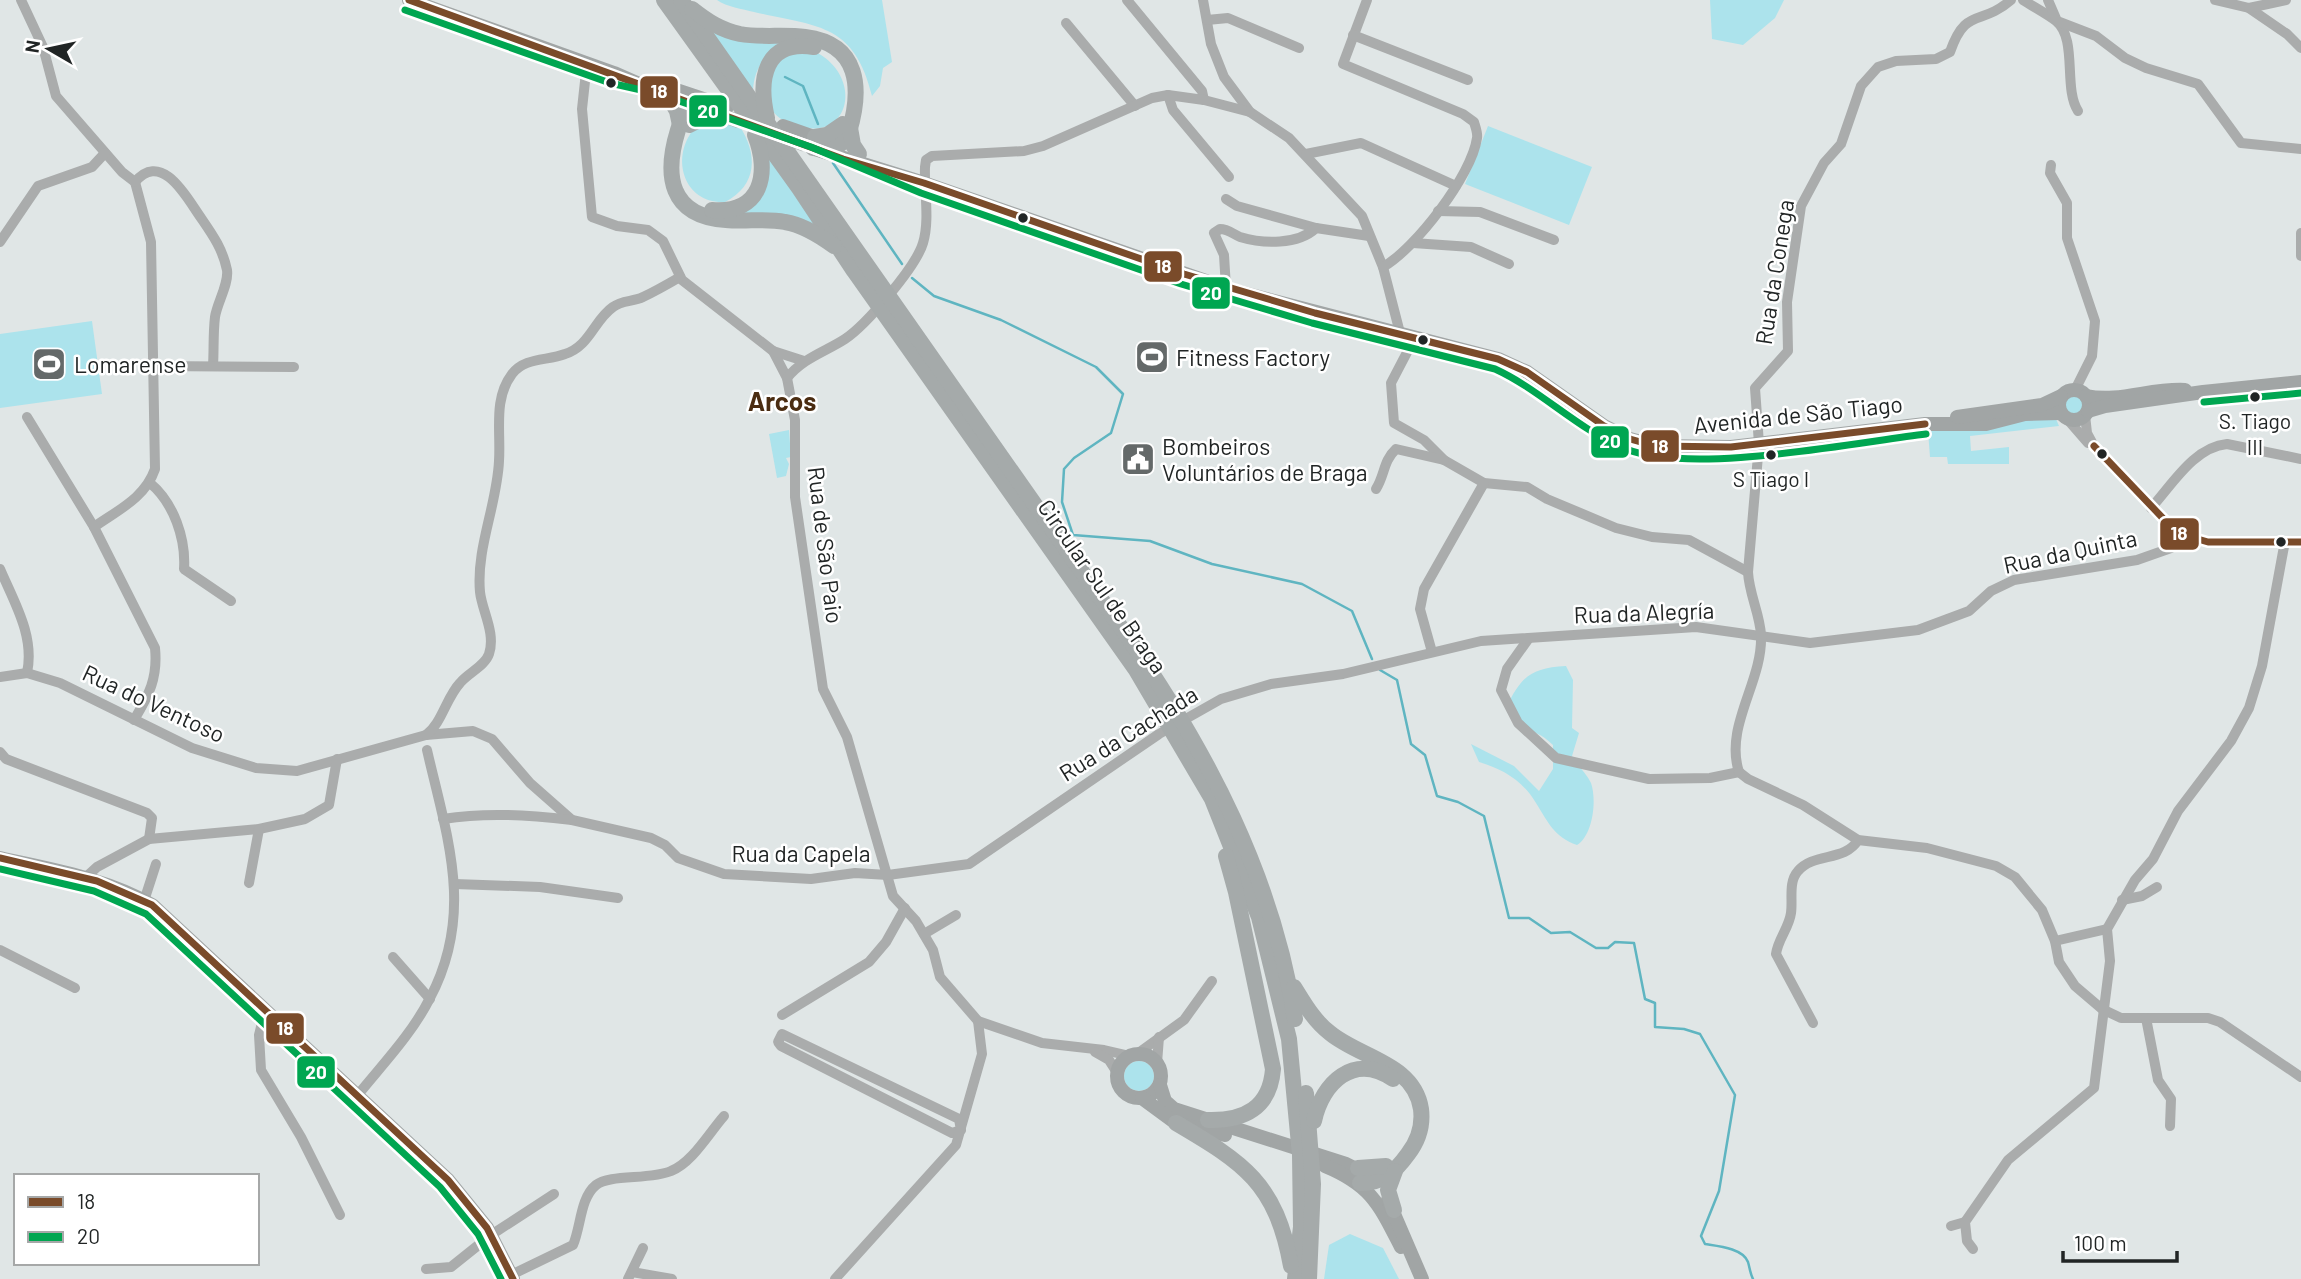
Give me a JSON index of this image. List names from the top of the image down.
{
  "streets": {
    "highway": ["Circular Sul de Braga"],
    "main road": ["Avenida de São Tiago"],
    "street": [
      "Rua da Conega",
      "Rua de São Paio",
      "Rua da Quinta",
      "Rua da Alegría",
      "Rua do Ventoso",
      "Rua da Cachada",
      "Rua da Capela"
    ]
  },
  "crossings": [
    ["Rua da Conega", "Avenida de São Tiago"],
    ["Rua de São Paio", "Rua da Cachada"],
    ["Rua de São Paio", "Rua da Capela"],
    ["Rua da Quinta", "Rua da Alegría"],
    ["Rua da Alegría", "Rua da Cachada"],
    ["Rua do Ventoso", "Rua da Capela"],
    ["Rua da Cachada", "Rua da Capela"]
  ],
  "districts": ["Arcos"],
  "places": {
    "sports": ["Fitness Factory", "Lomarense"],
    "other": ["S. Tiago III", "S Tiago I"],
    "public building": ["Bombeiros Voluntários de Braga"]
  },
  "lines": ["transit line 18", "transit line 20"],
  "legend": ["18", "20"],
  "scale_bar": "100 m",
  "north": "left"
}
